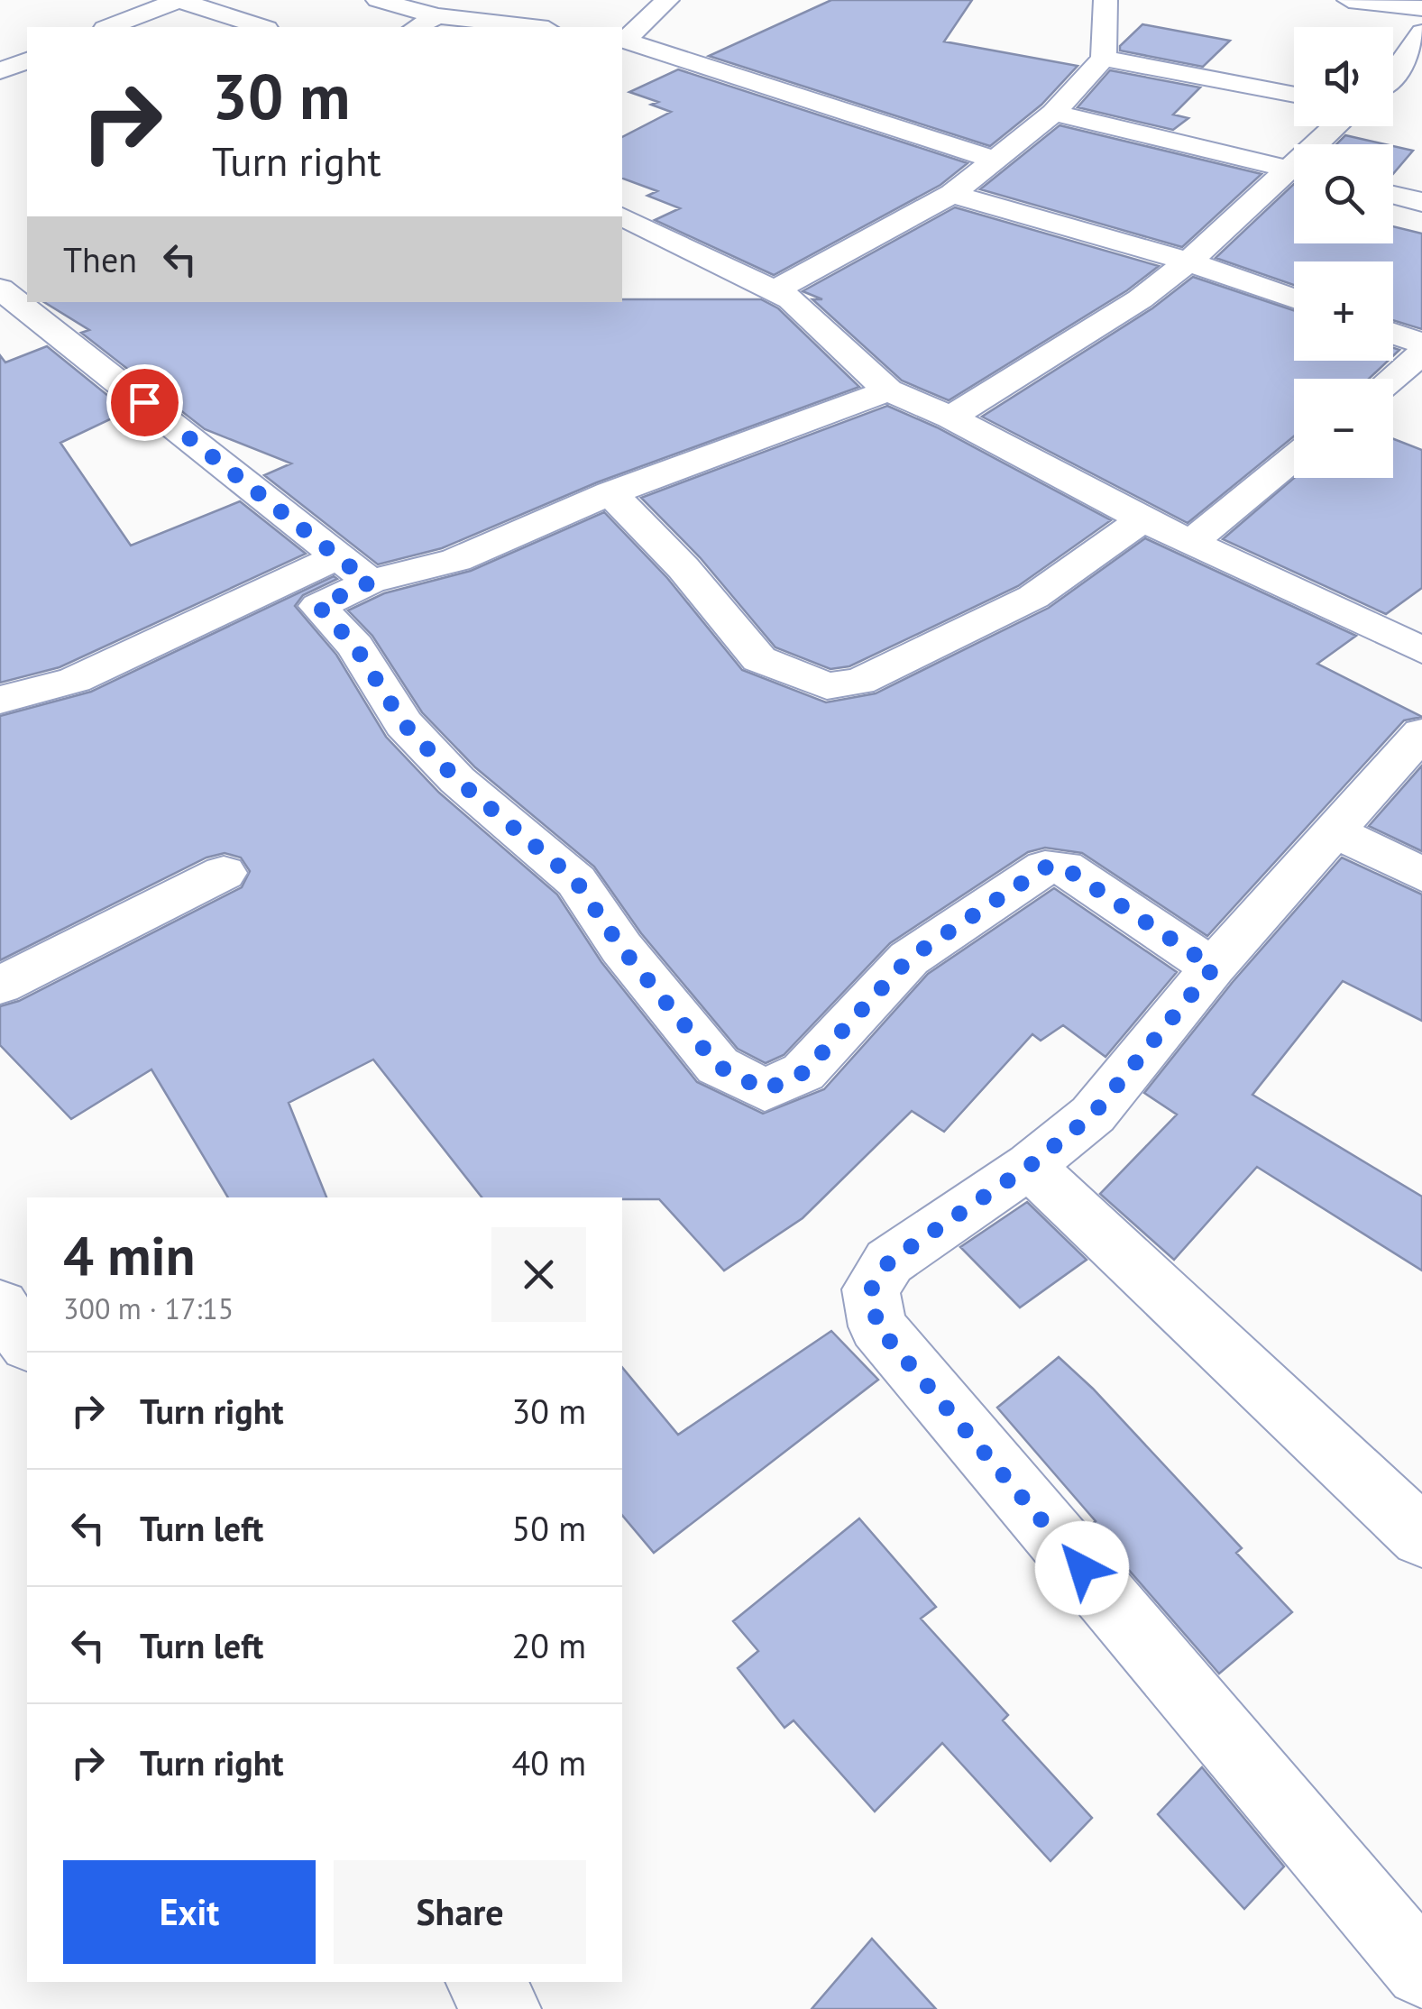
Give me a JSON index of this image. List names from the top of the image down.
{
  "page": {
    "map_buttons": ["+", "−"],
    "turn": ["30 m", "Turn right"],
    "then": "Then",
    "heading": ["4 min", "300 m · 17:15"],
    "list": [
      {
        "name": "Turn right",
        "value": "30 m"
      },
      {
        "name": "Turn left",
        "value": "50 m"
      },
      {
        "name": "Turn left",
        "value": "20 m"
      },
      {
        "name": "Turn right",
        "value": "40 m"
      }
    ],
    "buttons": ["Exit", "Share"]
  }
}
